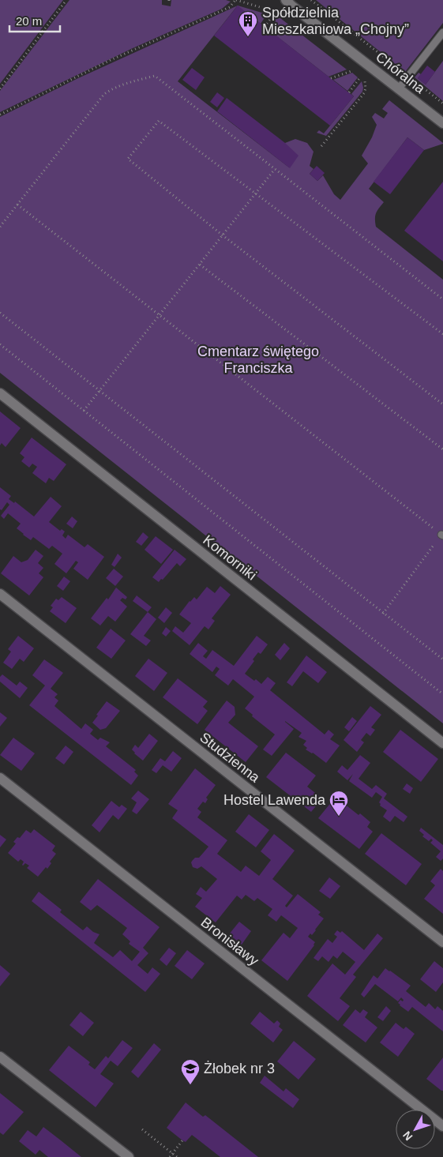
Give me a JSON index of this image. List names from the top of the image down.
{
  "streets": {
    "street": [
      "Chóralna",
      "Komorniki",
      "Studzienna",
      "Bronisławy"
    ]
  },
  "parks": ["Cmentarz świętego Franciszka"],
  "places": {
    "building": ["Spółdzielnia Mieszkaniowa „Chojny”"],
    "hotel": ["Hostel Lawenda"],
    "school or university": ["Żłobek nr 3"]
  },
  "scale_bar": "20 m",
  "north": "bottom left"
}
